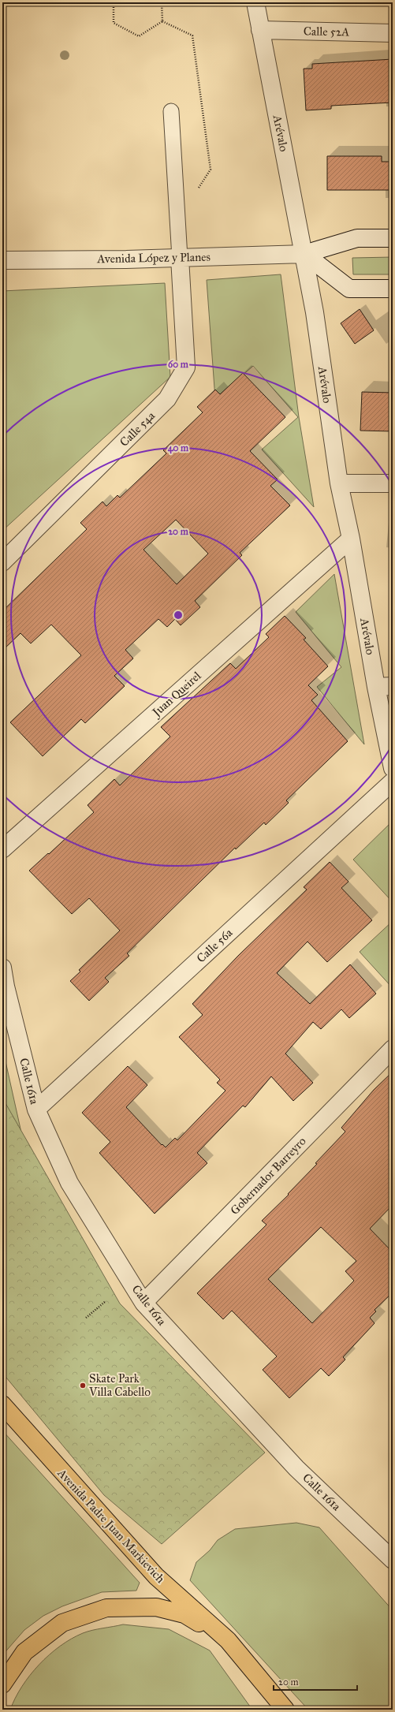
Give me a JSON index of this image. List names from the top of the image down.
{
  "streets": {
    "main road": ["Avenida Padre Juan Markievich"],
    "street": [
      "Calle 52A",
      "Arévalo",
      "Avenida López y Planes",
      "Calle 54a",
      "Juan Queirel",
      "Calle 56a",
      "Calle 161a",
      "Gobernador Barreyro"
    ]
  },
  "crossings": [
    ["Calle 52A", "Arévalo"],
    ["Arévalo", "Avenida López y Planes"],
    ["Arévalo", "Juan Queirel"],
    ["Avenida López y Planes", "Calle 54a"],
    ["Calle 56a", "Calle 161a"],
    ["Calle 161a", "Gobernador Barreyro"]
  ],
  "places": ["Skate Park Villa Cabello"],
  "scale_bar": "20 m",
  "rings": ["60 m", "40 m", "20 m"]
}
